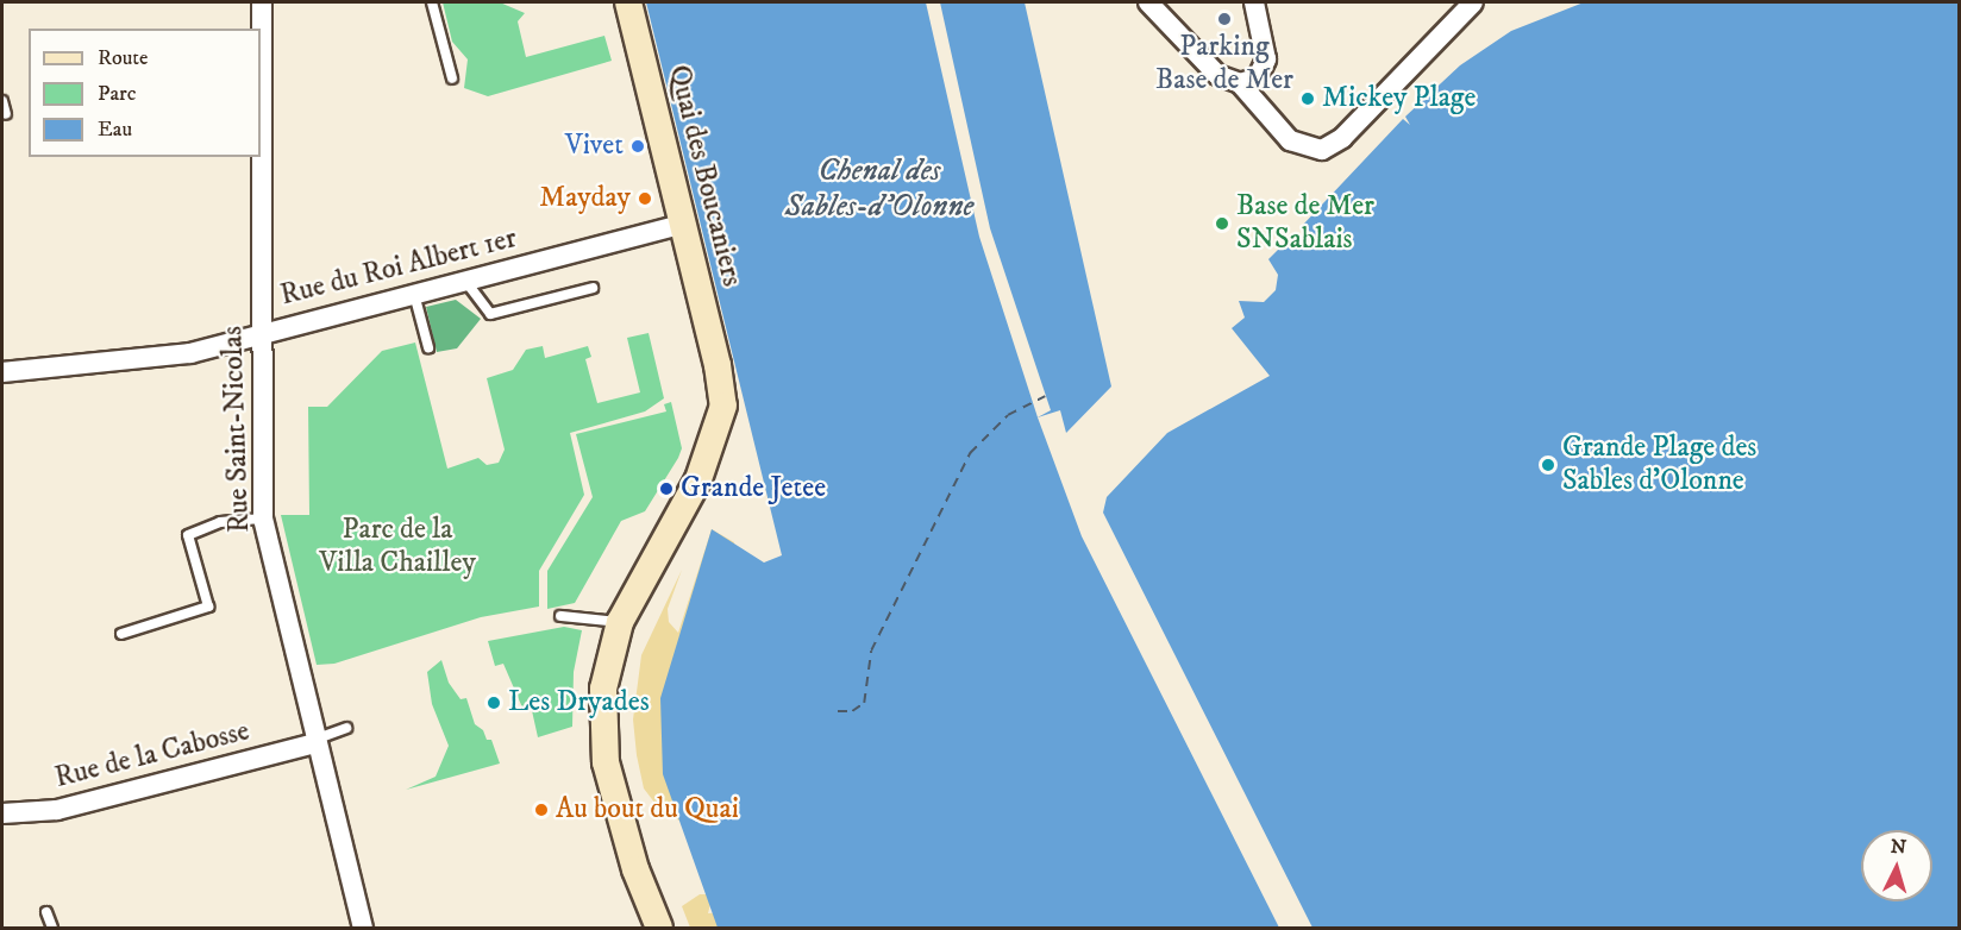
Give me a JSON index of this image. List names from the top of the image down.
{
  "streets": {
    "street": [
      "Quai des Boucaniers",
      "Rue du Roi Albert 1er",
      "Rue Saint-Nicolas",
      "Rue de la Cabosse"
    ]
  },
  "crossings": [
    ["Quai des Boucaniers", "Rue du Roi Albert 1er"],
    ["Rue du Roi Albert 1er", "Rue Saint-Nicolas"],
    ["Rue Saint-Nicolas", "Rue de la Cabosse"]
  ],
  "water": ["Chenal des Sables-d'Olonne"],
  "parks": ["Parc de la Villa Chailley"],
  "places": [
    "Parking Base de Mer",
    "Mickey Plage",
    "Vivet",
    "Mayday",
    "Base de Mer SNSablais",
    "Grande Plage des Sables d'Olonne",
    "Grande Jetee",
    "Les Dryades",
    "Au bout du Quai"
  ],
  "legend": ["Route", "Parc", "Eau"],
  "north": "top"
}
